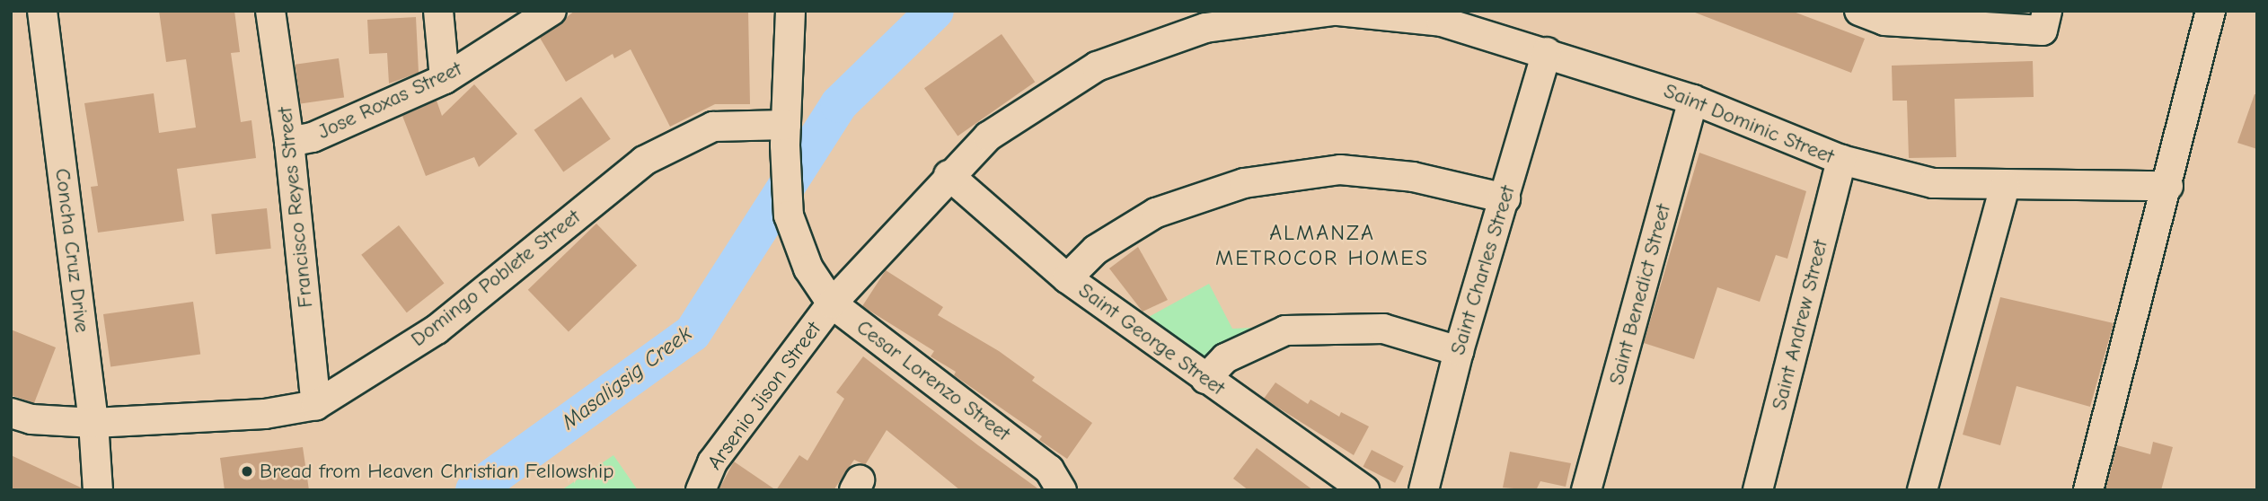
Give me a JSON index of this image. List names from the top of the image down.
{
  "streets": {
    "street": [
      "Jose Roxas Street",
      "Saint Dominic Street",
      "Francisco Reyes Street",
      "Concha Cruz Drive",
      "Saint Charles Street",
      "Domingo Poblete Street",
      "Saint Benedict Street",
      "Saint Andrew Street",
      "Saint George Street",
      "Cesar Lorenzo Street",
      "Arsenio Jison Street"
    ]
  },
  "crossings": [
    ["Jose Roxas Street", "Francisco Reyes Street"],
    ["Saint Dominic Street", "Saint Charles Street"],
    ["Saint Dominic Street", "Saint Benedict Street"],
    ["Saint Dominic Street", "Saint Andrew Street"],
    ["Saint Dominic Street", "Saint George Street"],
    ["Saint Dominic Street", "Arsenio Jison Street"],
    ["Francisco Reyes Street", "Domingo Poblete Street"],
    ["Concha Cruz Drive", "Domingo Poblete Street"],
    ["Domingo Poblete Street", "Cesar Lorenzo Street"],
    ["Cesar Lorenzo Street", "Arsenio Jison Street"]
  ],
  "districts": ["ALMANZA METROCOR HOMES"],
  "water": ["Masaligsig Creek"],
  "places": ["Bread from Heaven Christian Fellowship"]
}
